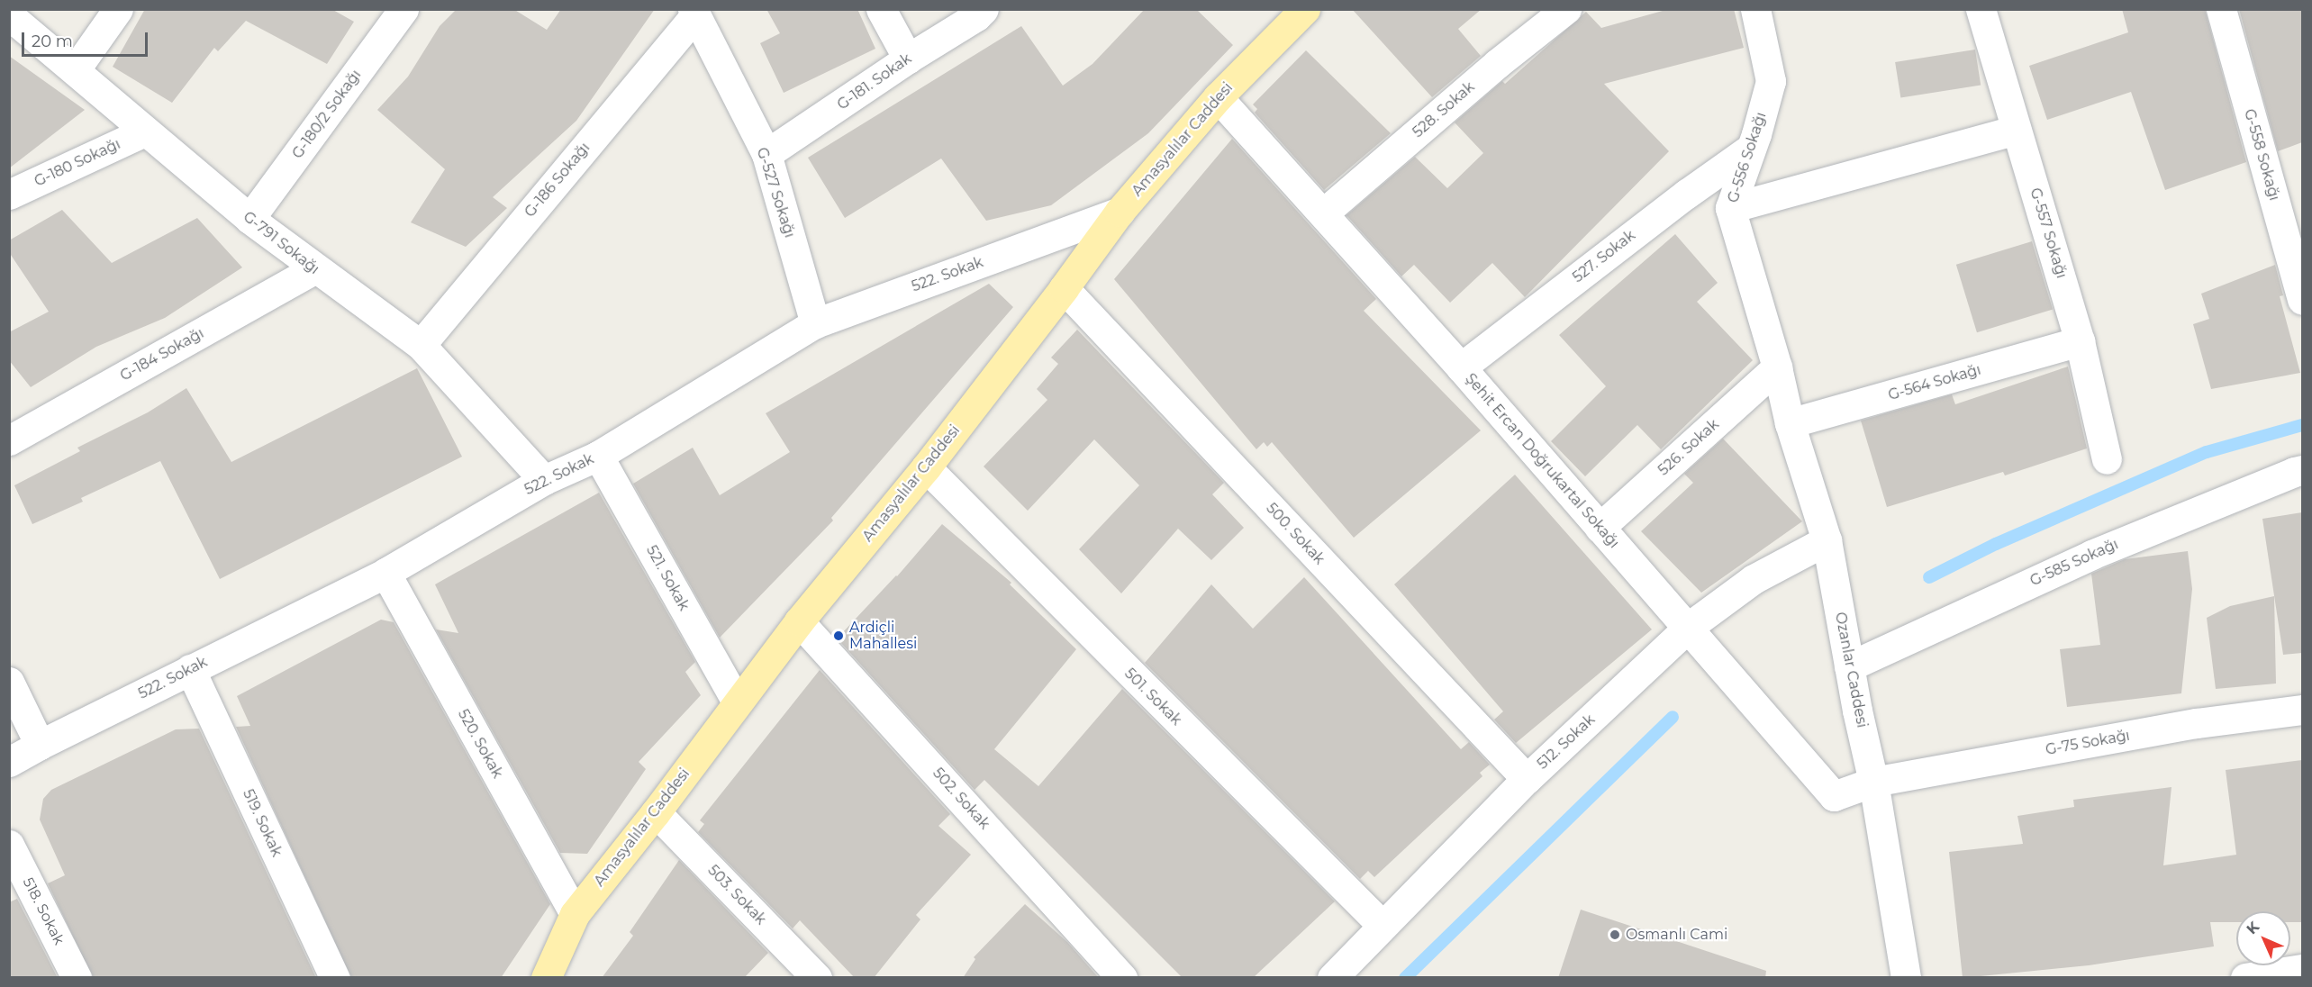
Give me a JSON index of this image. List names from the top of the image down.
{
  "streets": {
    "main road": ["Amasyalılar Caddesi"],
    "street": [
      "G-181. Sokak",
      "528. Sokak",
      "G-180/2 Sokağı",
      "G-558 Sokağı",
      "G-556 Sokağı",
      "G-180 Sokağı",
      "G-186 Sokağı",
      "G-527 Sokağı",
      "G-557 Sokağı",
      "G-791 Sokağı",
      "527. Sokak",
      "522. Sokak",
      "G-184 Sokağı",
      "G-564 Sokağı",
      "526. Sokak",
      "Şehit Ercan Doğrukartal Sokağı",
      "500. Sokak",
      "G-585 Sokağı",
      "521. Sokak",
      "Ozanlar Caddesi",
      "501. Sokak",
      "512. Sokak",
      "G-75 Sokağı",
      "520. Sokak",
      "502. Sokak",
      "519. Sokak",
      "503. Sokak",
      "518. Sokak"
    ]
  },
  "crossings": [
    ["G-181. Sokak", "G-527 Sokağı"],
    ["528. Sokak", "Şehit Ercan Doğrukartal Sokağı"],
    ["G-180/2 Sokağı", "G-791 Sokağı"],
    ["Amasyalılar Caddesi", "522. Sokak"],
    ["Amasyalılar Caddesi", "Şehit Ercan Doğrukartal Sokağı"],
    ["Amasyalılar Caddesi", "500. Sokak"],
    ["Amasyalılar Caddesi", "521. Sokak"],
    ["Amasyalılar Caddesi", "501. Sokak"],
    ["Amasyalılar Caddesi", "520. Sokak"],
    ["Amasyalılar Caddesi", "502. Sokak"],
    ["Amasyalılar Caddesi", "503. Sokak"],
    ["G-556 Sokağı", "527. Sokak"],
    ["G-556 Sokağı", "526. Sokak"],
    ["G-556 Sokağı", "Ozanlar Caddesi"],
    ["G-180 Sokağı", "G-791 Sokağı"],
    ["G-186 Sokağı", "G-527 Sokağı"],
    ["G-186 Sokağı", "G-791 Sokağı"],
    ["G-527 Sokağı", "522. Sokak"],
    ["G-557 Sokağı", "G-564 Sokağı"],
    ["G-791 Sokağı", "522. Sokak"],
    ["G-791 Sokağı", "G-184 Sokağı"],
    ["527. Sokak", "Şehit Ercan Doğrukartal Sokağı"],
    ["522. Sokak", "521. Sokak"],
    ["522. Sokak", "520. Sokak"],
    ["522. Sokak", "519. Sokak"],
    ["G-564 Sokağı", "Ozanlar Caddesi"],
    ["526. Sokak", "Şehit Ercan Doğrukartal Sokağı"],
    ["526. Sokak", "Ozanlar Caddesi"],
    ["Şehit Ercan Doğrukartal Sokağı", "Ozanlar Caddesi"],
    ["Şehit Ercan Doğrukartal Sokağı", "512. Sokak"],
    ["Şehit Ercan Doğrukartal Sokağı", "G-75 Sokağı"],
    ["500. Sokak", "512. Sokak"],
    ["G-585 Sokağı", "Ozanlar Caddesi"],
    ["Ozanlar Caddesi", "512. Sokak"],
    ["Ozanlar Caddesi", "G-75 Sokağı"],
    ["501. Sokak", "512. Sokak"]
  ],
  "places": ["Ardiçli Mahallesi", "Osmanlı Cami"],
  "scale_bar": "20 m",
  "north": "top left"
}
